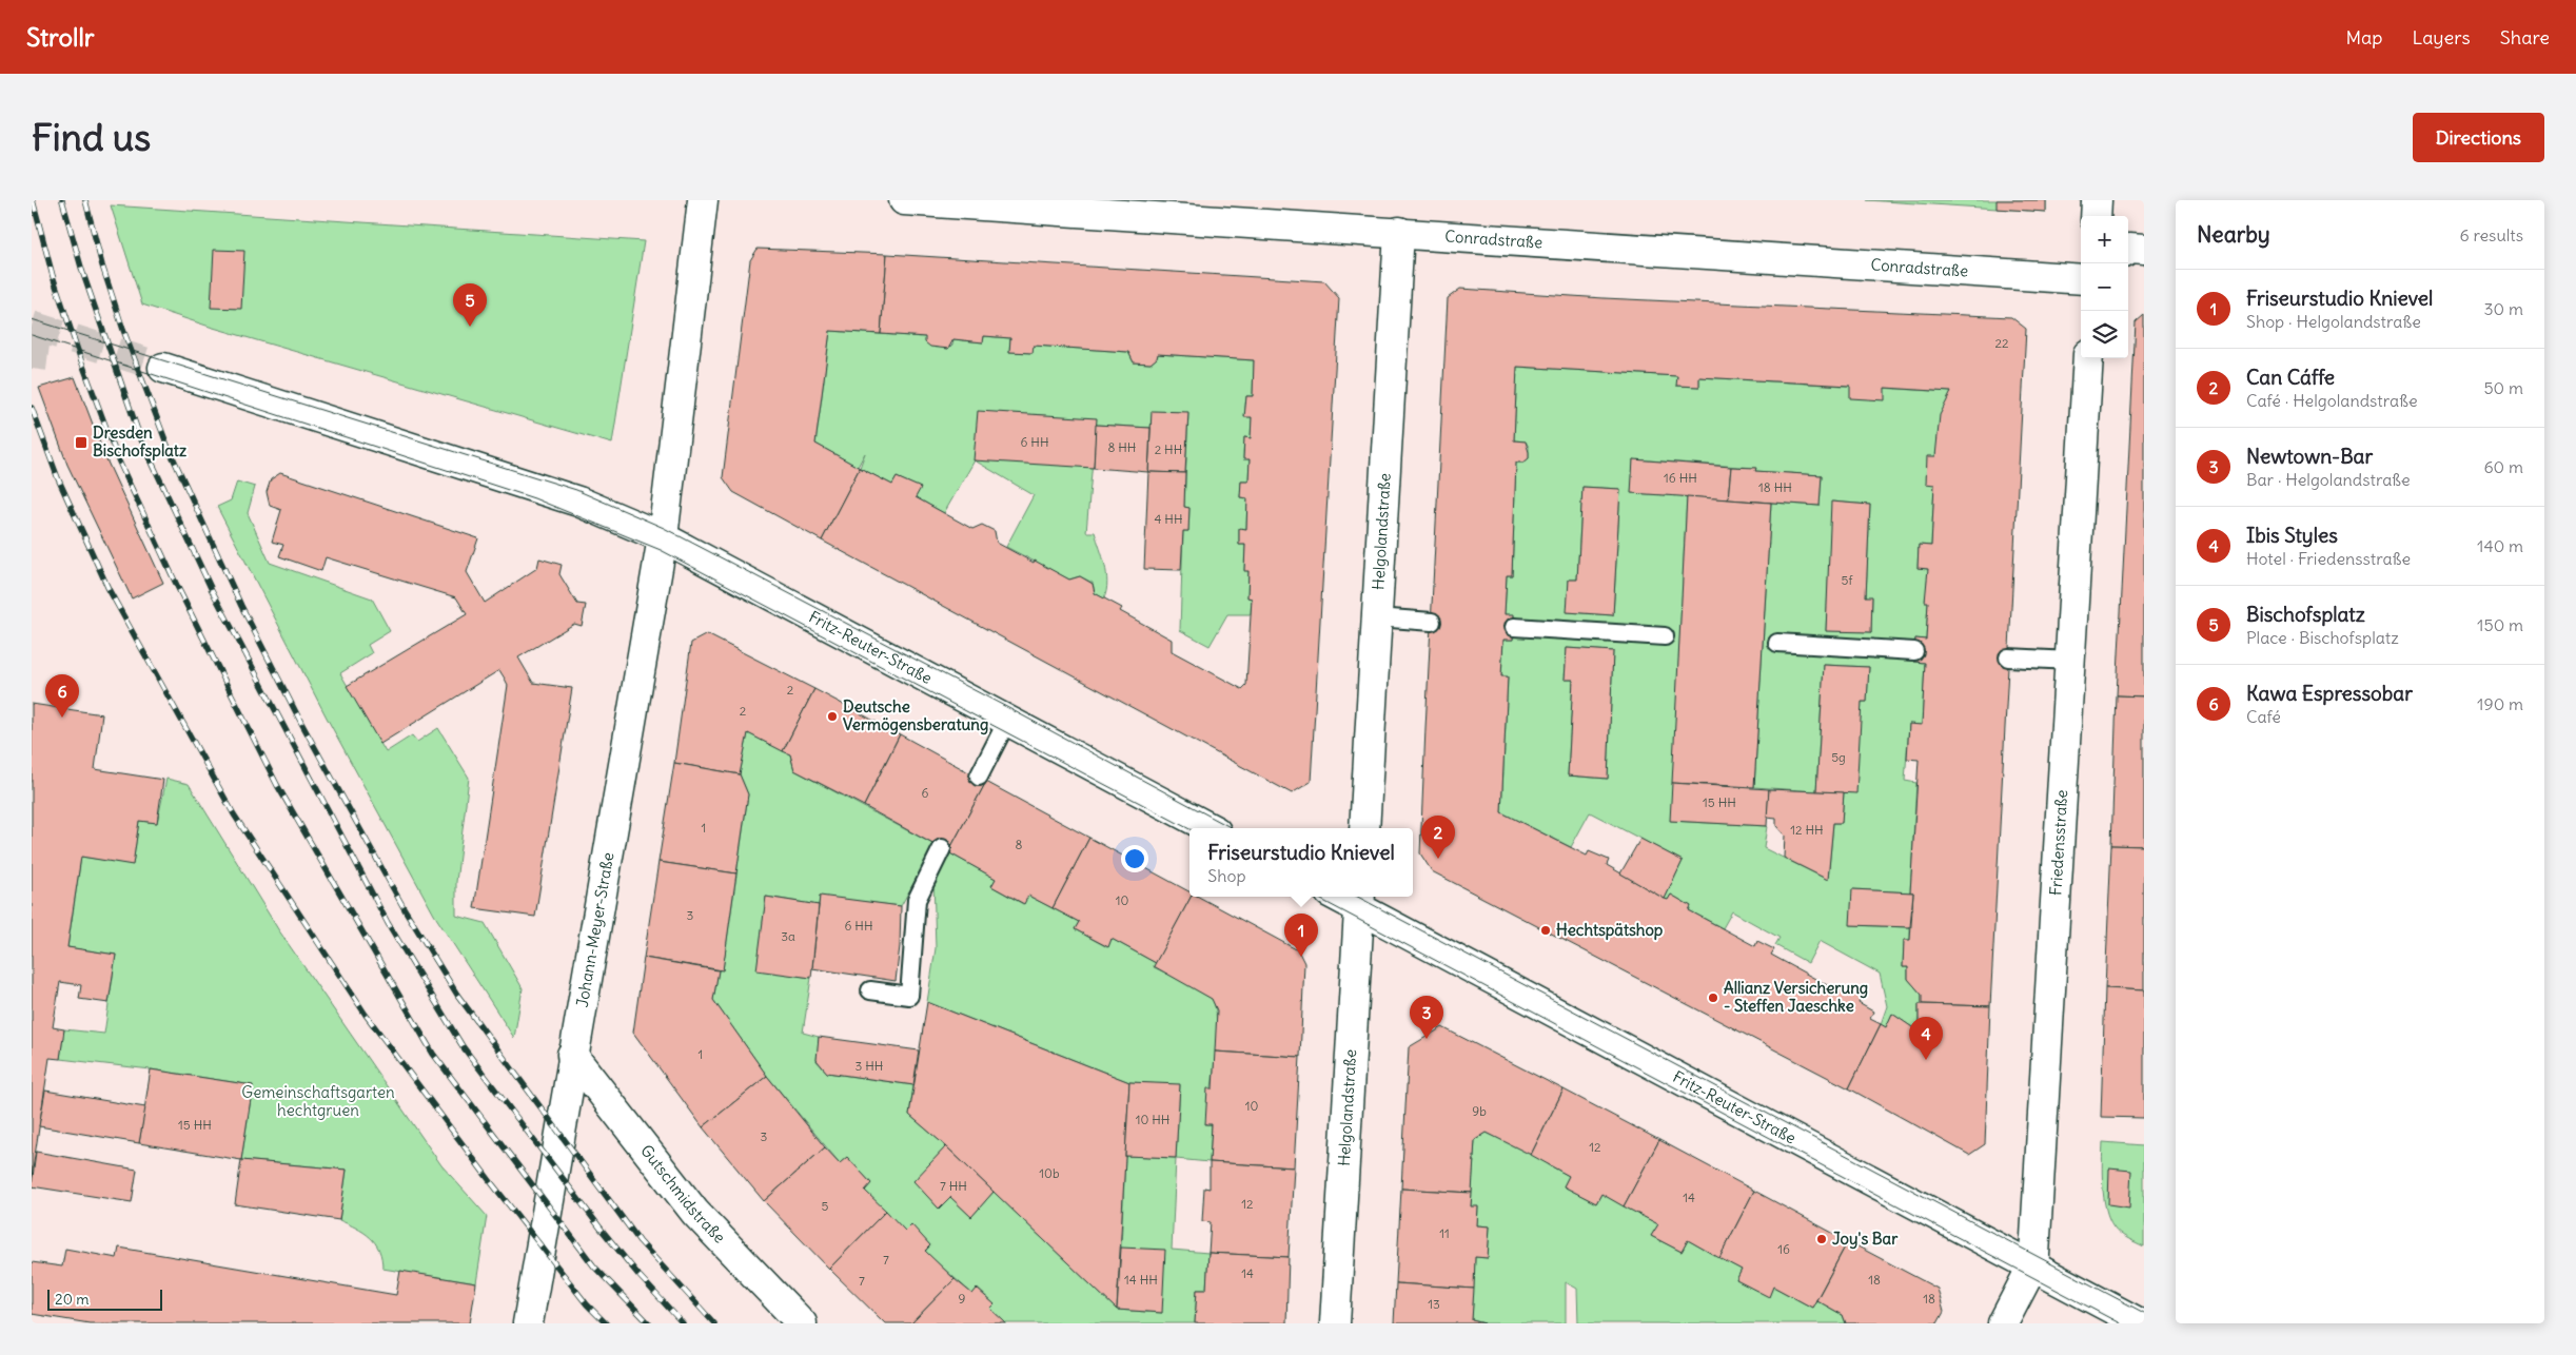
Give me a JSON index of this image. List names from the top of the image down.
{
  "streets": {
    "street": [
      "Conradstraße",
      "Helgolandstraße",
      "Fritz-Reuter-Straße",
      "Friedensstraße",
      "Johann-Meyer-Straße",
      "Gutschmidstraße"
    ]
  },
  "crossings": [
    ["Conradstraße", "Helgolandstraße"],
    ["Helgolandstraße", "Fritz-Reuter-Straße"],
    ["Fritz-Reuter-Straße", "Friedensstraße"],
    ["Fritz-Reuter-Straße", "Johann-Meyer-Straße"],
    ["Johann-Meyer-Straße", "Gutschmidstraße"]
  ],
  "parks": ["Gemeinschaftsgarten hechtgruen"],
  "places": {
    "transit": ["Dresden Bischofsplatz"],
    "other": [
      "Deutsche Vermögensberatung",
      "Hechtspätshop",
      "Allianz Versicherung - Steffen Jaeschke",
      "Joy's Bar"
    ]
  },
  "house_numbers": [
    "22",
    "6 HH",
    "8 HH",
    "2 HH",
    "16 HH",
    "18 HH",
    "4 HH",
    "5f",
    "2",
    "2",
    "5g",
    "6",
    "15 HH",
    "1",
    "12 HH",
    "8",
    "10",
    "3",
    "6 HH",
    "3a",
    "1",
    "3 HH",
    "10",
    "9b",
    "10 HH",
    "15 HH",
    "3",
    "12",
    "10b",
    "7 HH",
    "14",
    "12",
    "5",
    "11",
    "16",
    "7",
    "14",
    "14 HH",
    "18",
    "7",
    "9",
    "18",
    "13"
  ],
  "scale_bar": "20 m",
  "page": {
    "header": "Strollr",
    "nav": ["Map", "Layers", "Share"],
    "buttons": "Directions",
    "title": "Find us",
    "heading": ["Nearby", "6 results"],
    "map_buttons": ["+", "−"],
    "list": [
      {
        "mark": "1",
        "name": "Friseurstudio Knievel",
        "note": "Shop · Helgolandstraße",
        "value": "30 m"
      },
      {
        "mark": "2",
        "name": "Can Cáffe",
        "note": "Café · Helgolandstraße",
        "value": "50 m"
      },
      {
        "mark": "3",
        "name": "Newtown-Bar",
        "note": "Bar · Helgolandstraße",
        "value": "60 m"
      },
      {
        "mark": "4",
        "name": "Ibis Styles",
        "note": "Hotel · Friedensstraße",
        "value": "140 m"
      },
      {
        "mark": "5",
        "name": "Bischofsplatz",
        "note": "Place · Bischofsplatz",
        "value": "150 m"
      },
      {
        "mark": "6",
        "name": "Kawa Espressobar",
        "note": "Café",
        "value": "190 m"
      }
    ],
    "pins": [
      "5",
      "6",
      "2",
      "1",
      "3",
      "4"
    ],
    "popup": ["Friseurstudio Knievel", "Shop"],
    "scale": "20 m"
  }
}
